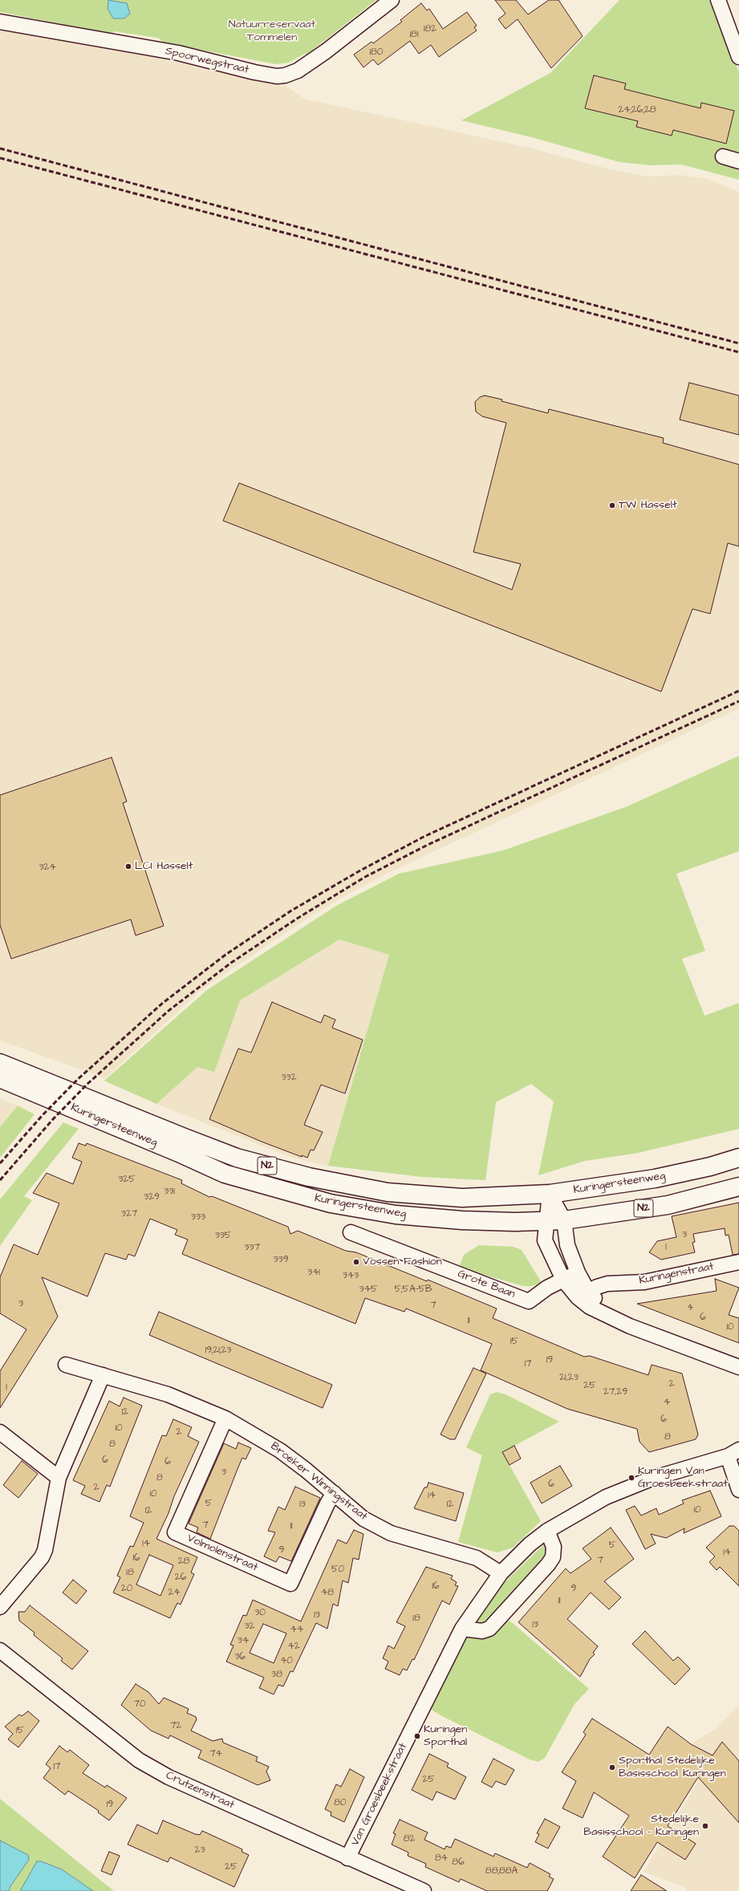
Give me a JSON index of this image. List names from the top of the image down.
{
  "streets": {
    "main road": ["Kuringersteenweg", "N2"],
    "street": [
      "Spoorwegstraat",
      "Kuringenstraat",
      "Grote Baan",
      "Broeker Winningstraat",
      "Volmolenstraat",
      "Crutzenstraat",
      "Van Groesbeekstraat"
    ]
  },
  "crossings": [
    ["Broeker Winningstraat", "Volmolenstraat"],
    ["Broeker Winningstraat", "Van Groesbeekstraat"],
    ["Crutzenstraat", "Van Groesbeekstraat"]
  ],
  "parks": ["Natuurreservaat Tommelen"],
  "places": [
    "TW Hasselt",
    "LCI Hasselt",
    "Vossen Fashion",
    "Kuringen Van Groesbeekstraat",
    "Kuringen Sporthal",
    "Sporthal Stedelijke Basisschool Kuringen",
    "Stedelijke Basisschool - Kuringen"
  ],
  "house_numbers": [
    "182",
    "181",
    "180",
    "24;26;28",
    "324",
    "332",
    "325",
    "331",
    "329",
    "327",
    "333",
    "3",
    "335",
    "1",
    "337",
    "339",
    "341",
    "343",
    "345",
    "5;5A-5B",
    "3",
    "7",
    "4",
    "6",
    "11",
    "10",
    "15",
    "19;21;23",
    "19",
    "17",
    "21,23",
    "2",
    "25",
    "1",
    "27,29",
    "4",
    "12",
    "6",
    "10",
    "2",
    "8",
    "8",
    "6",
    "6",
    "3",
    "8",
    "6",
    "2",
    "10",
    "14",
    "5",
    "13",
    "12",
    "10",
    "12",
    "7",
    "11",
    "14",
    "5",
    "9",
    "14",
    "16",
    "7",
    "28",
    "50",
    "18",
    "26",
    "16",
    "20",
    "9",
    "24",
    "48",
    "11",
    "30",
    "13",
    "18",
    "13",
    "32",
    "44",
    "34",
    "42",
    "36",
    "40",
    "38",
    "70",
    "72",
    "15",
    "74",
    "17",
    "25",
    "80",
    "19",
    "82",
    "23",
    "84",
    "86",
    "25",
    "88;88A"
  ]
}
